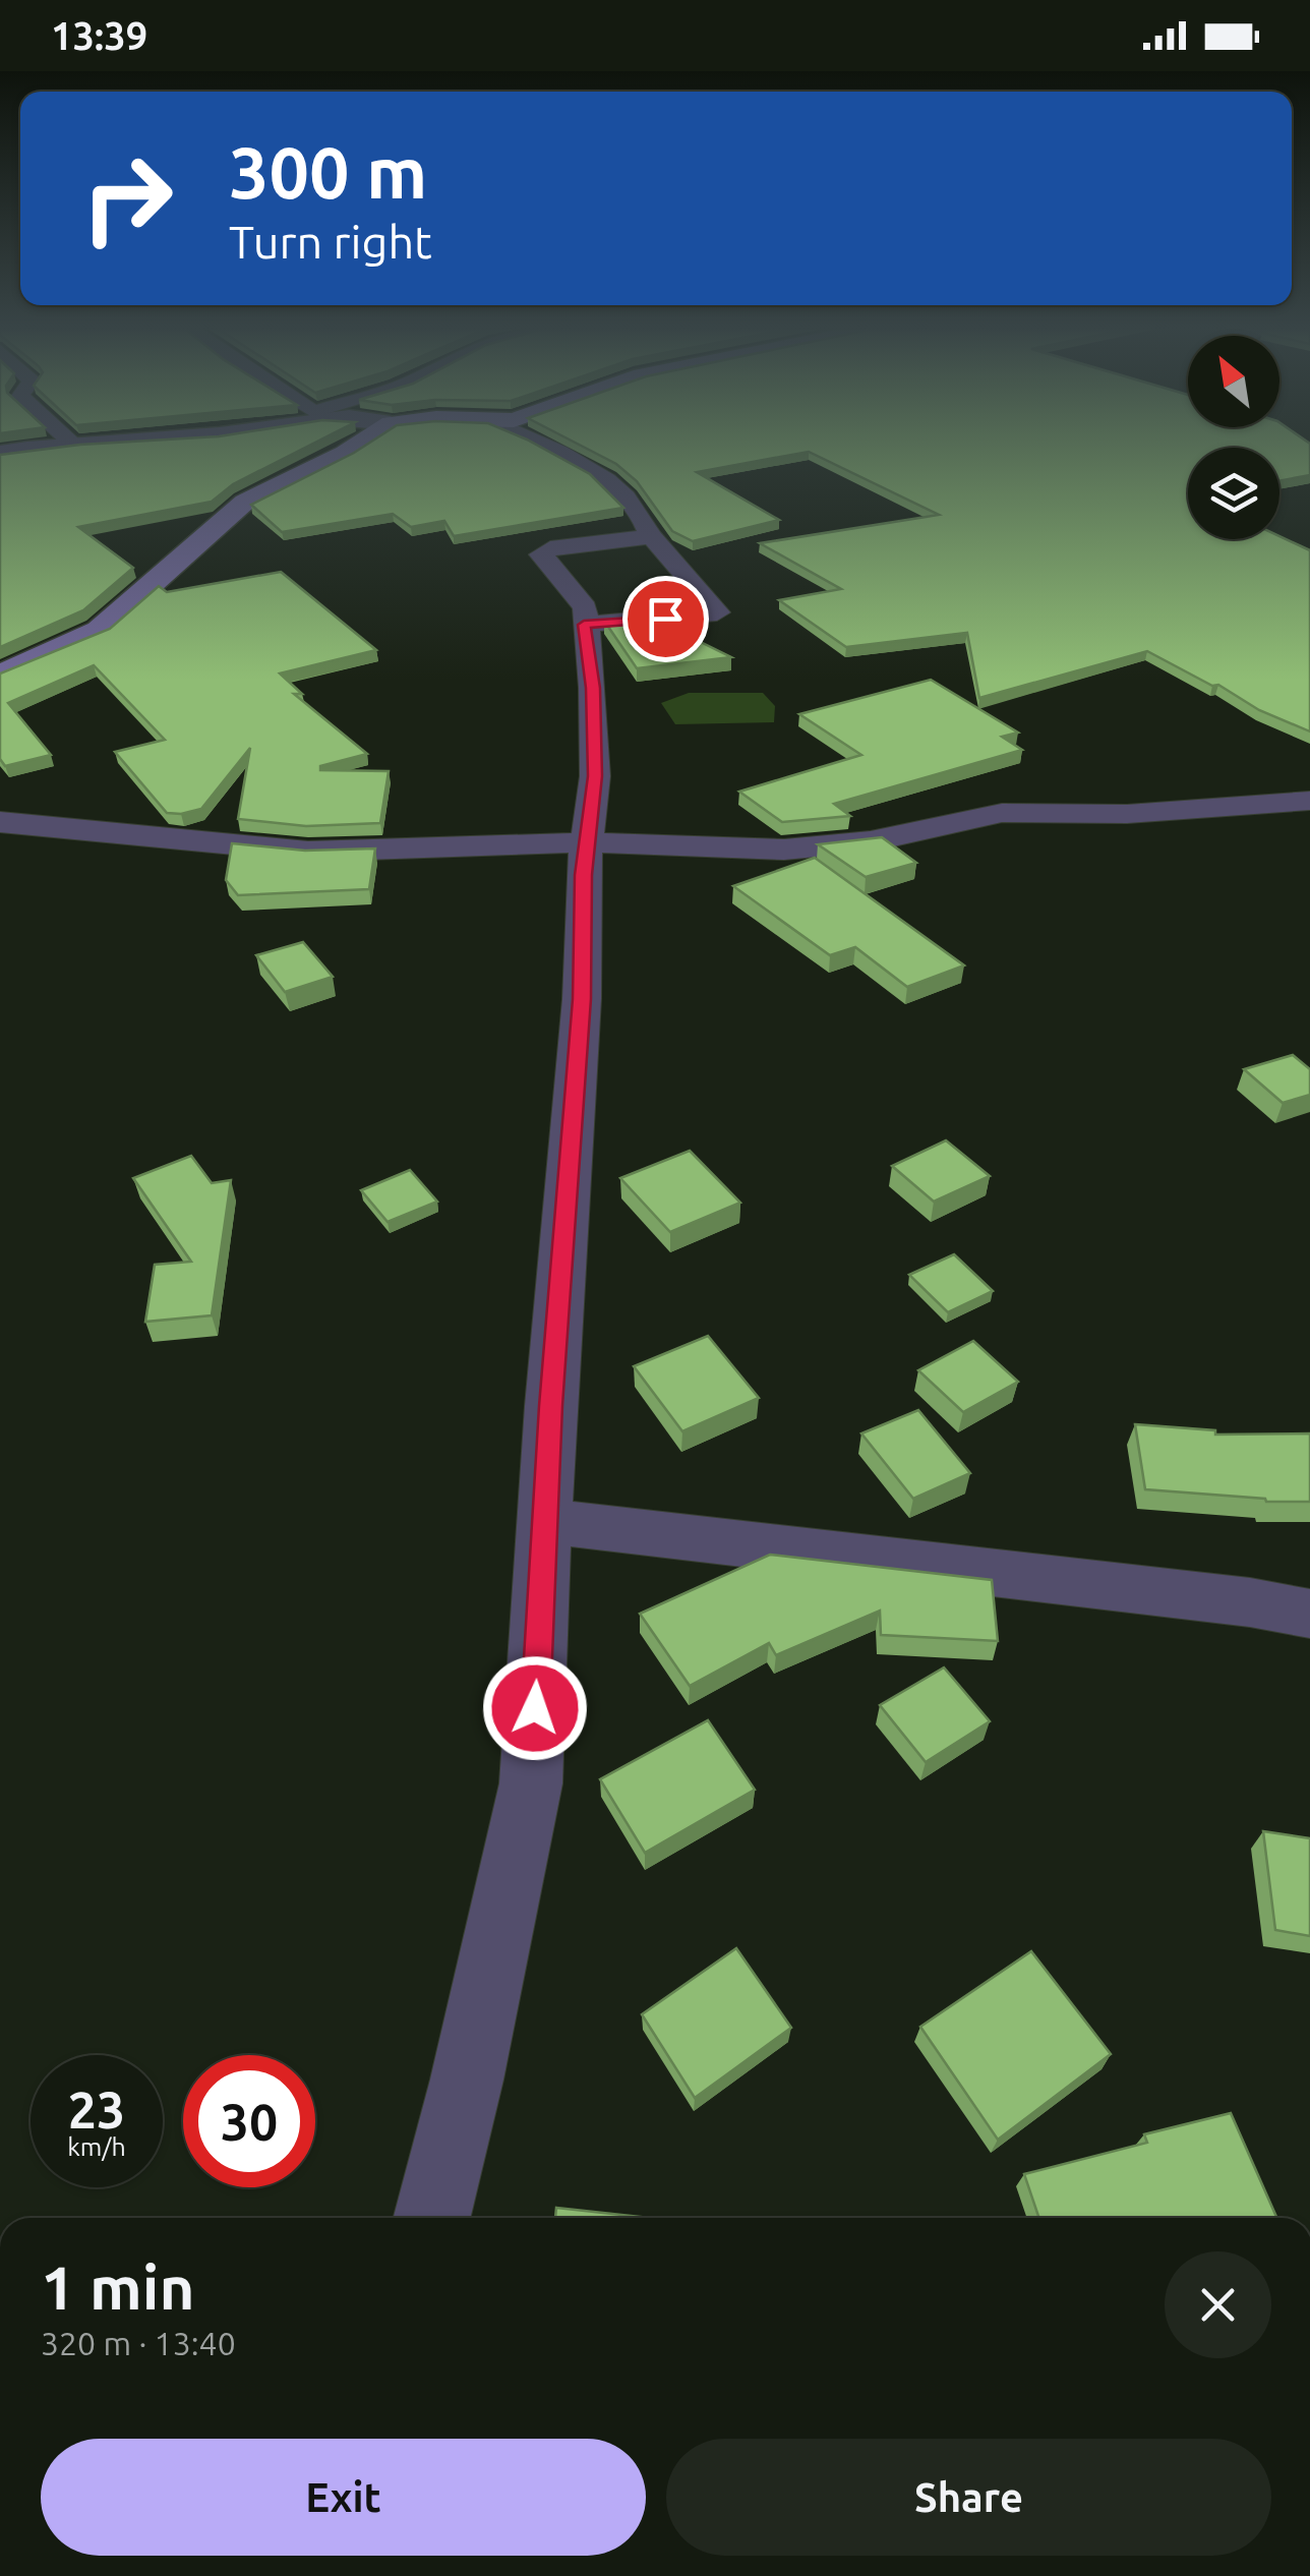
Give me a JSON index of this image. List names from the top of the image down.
{
  "north": "top left",
  "page": {
    "status": "13:39",
    "turn": ["300 m", "Turn right"],
    "speed": "23 km/h",
    "limit": "30",
    "heading": ["1 min", "320 m · 13:40"],
    "buttons": ["Exit", "Share"]
  }
}
